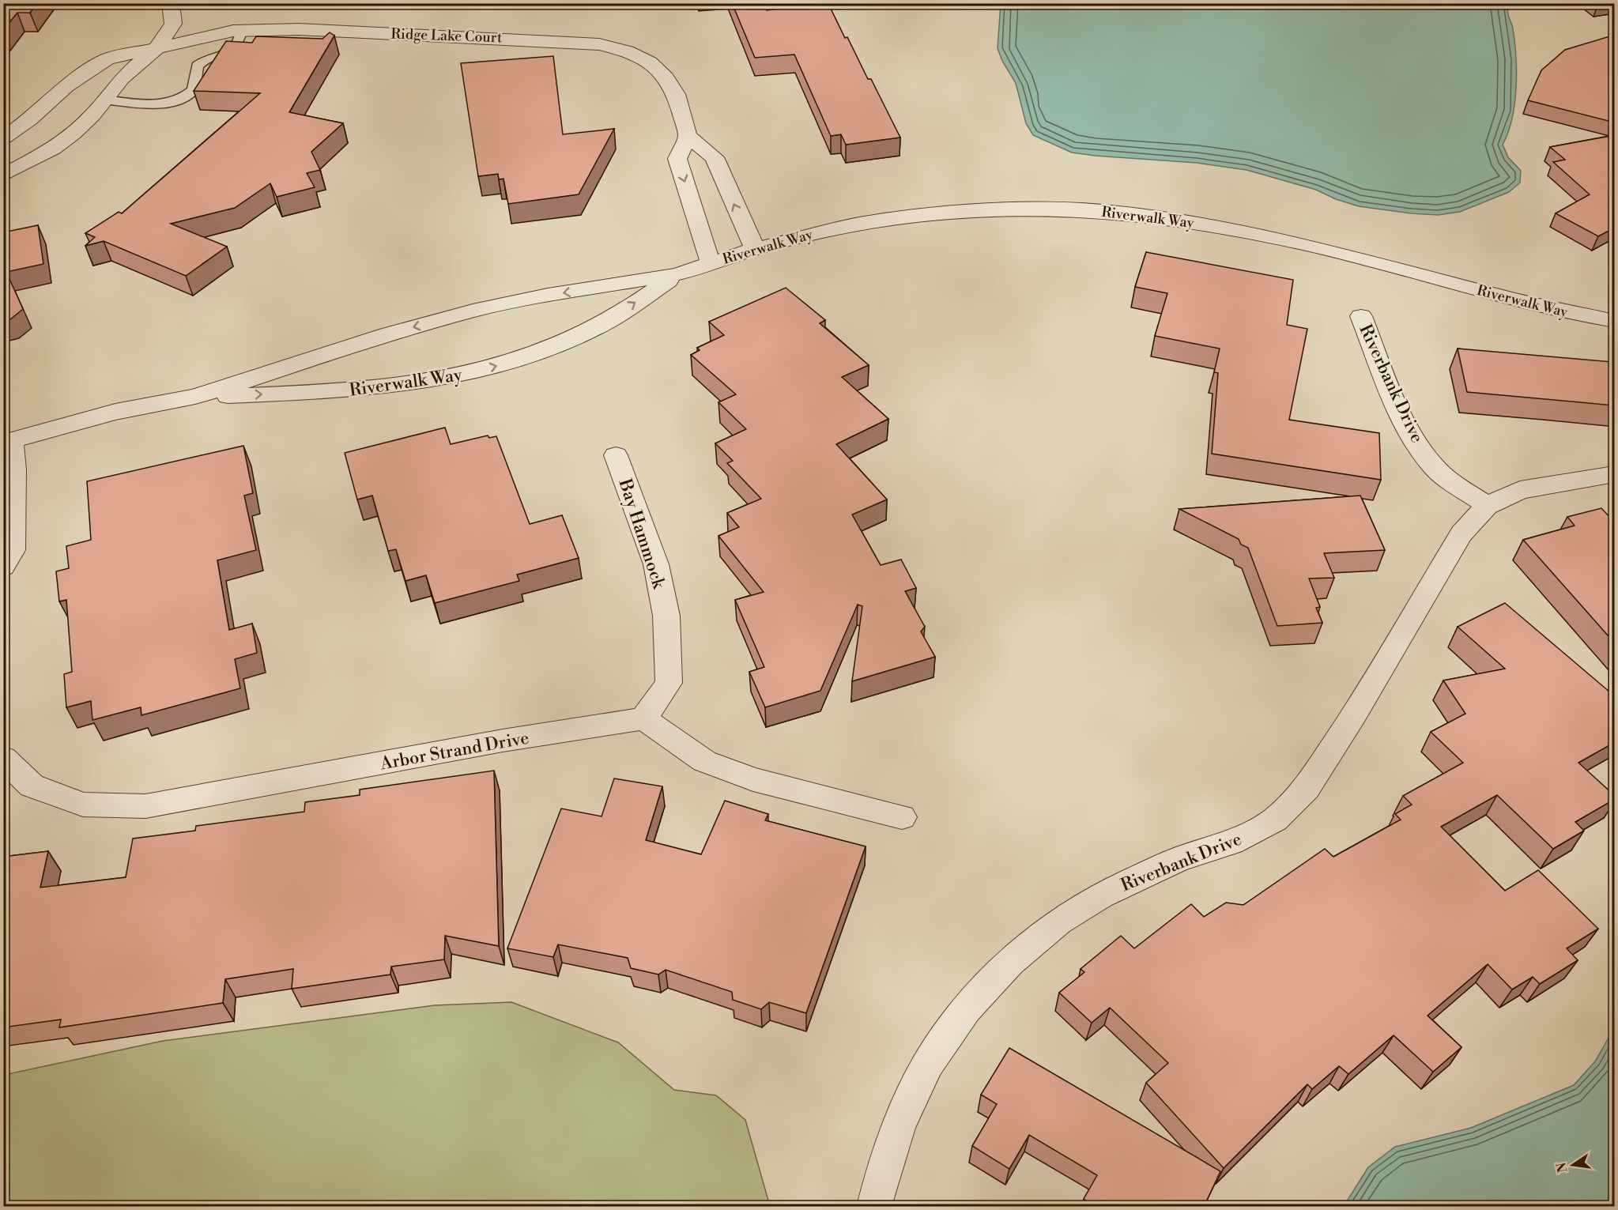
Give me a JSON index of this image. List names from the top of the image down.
{
  "streets": {
    "street": [
      "Ridge Lake Court",
      "Riverwalk Way",
      "Riverbank Drive",
      "Bay Hammock",
      "Arbor Strand Drive"
    ]
  },
  "crossings": [
    ["Bay Hammock", "Arbor Strand Drive"]
  ],
  "north": "left"
}
